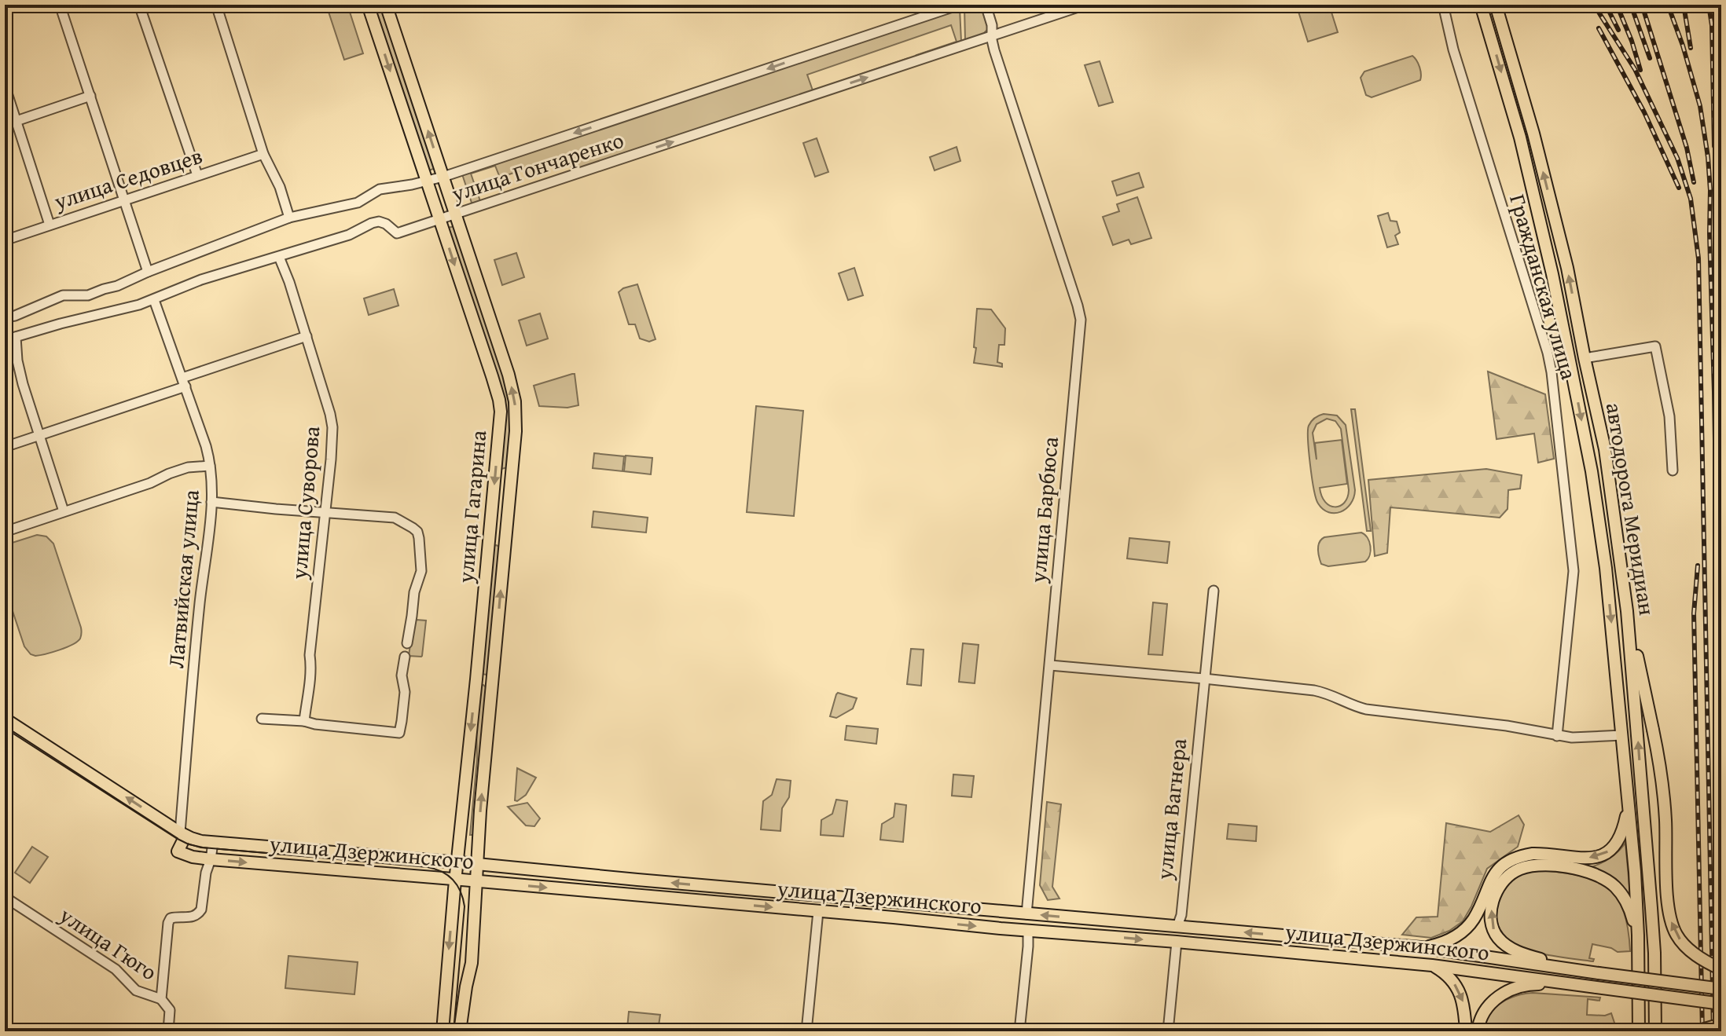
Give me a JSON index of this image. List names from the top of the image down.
{
  "streets": {
    "main road": [
      "улица Гагарина",
      "автодорога Меридиан",
      "улица Барбюса",
      "улица Вагнера",
      "улица Дзержинского"
    ],
    "street": [
      "улица Гончаренко",
      "улица Седовцев",
      "Гражданская улица",
      "улица Суворова",
      "Латвийская улица",
      "улица Гюго"
    ]
  },
  "crossings": [
    ["улица Гончаренко", "улица Суворова"],
    ["улица Гончаренко", "улица Гагарина"],
    ["улица Гончаренко", "улица Барбюса"],
    ["улица Гончаренко", "Латвийская улица"],
    ["улица Гагарина", "улица Дзержинского"],
    ["улица Барбюса", "улица Дзержинского"],
    ["Латвийская улица", "улица Дзержинского"],
    ["улица Вагнера", "улица Дзержинского"]
  ]
}
